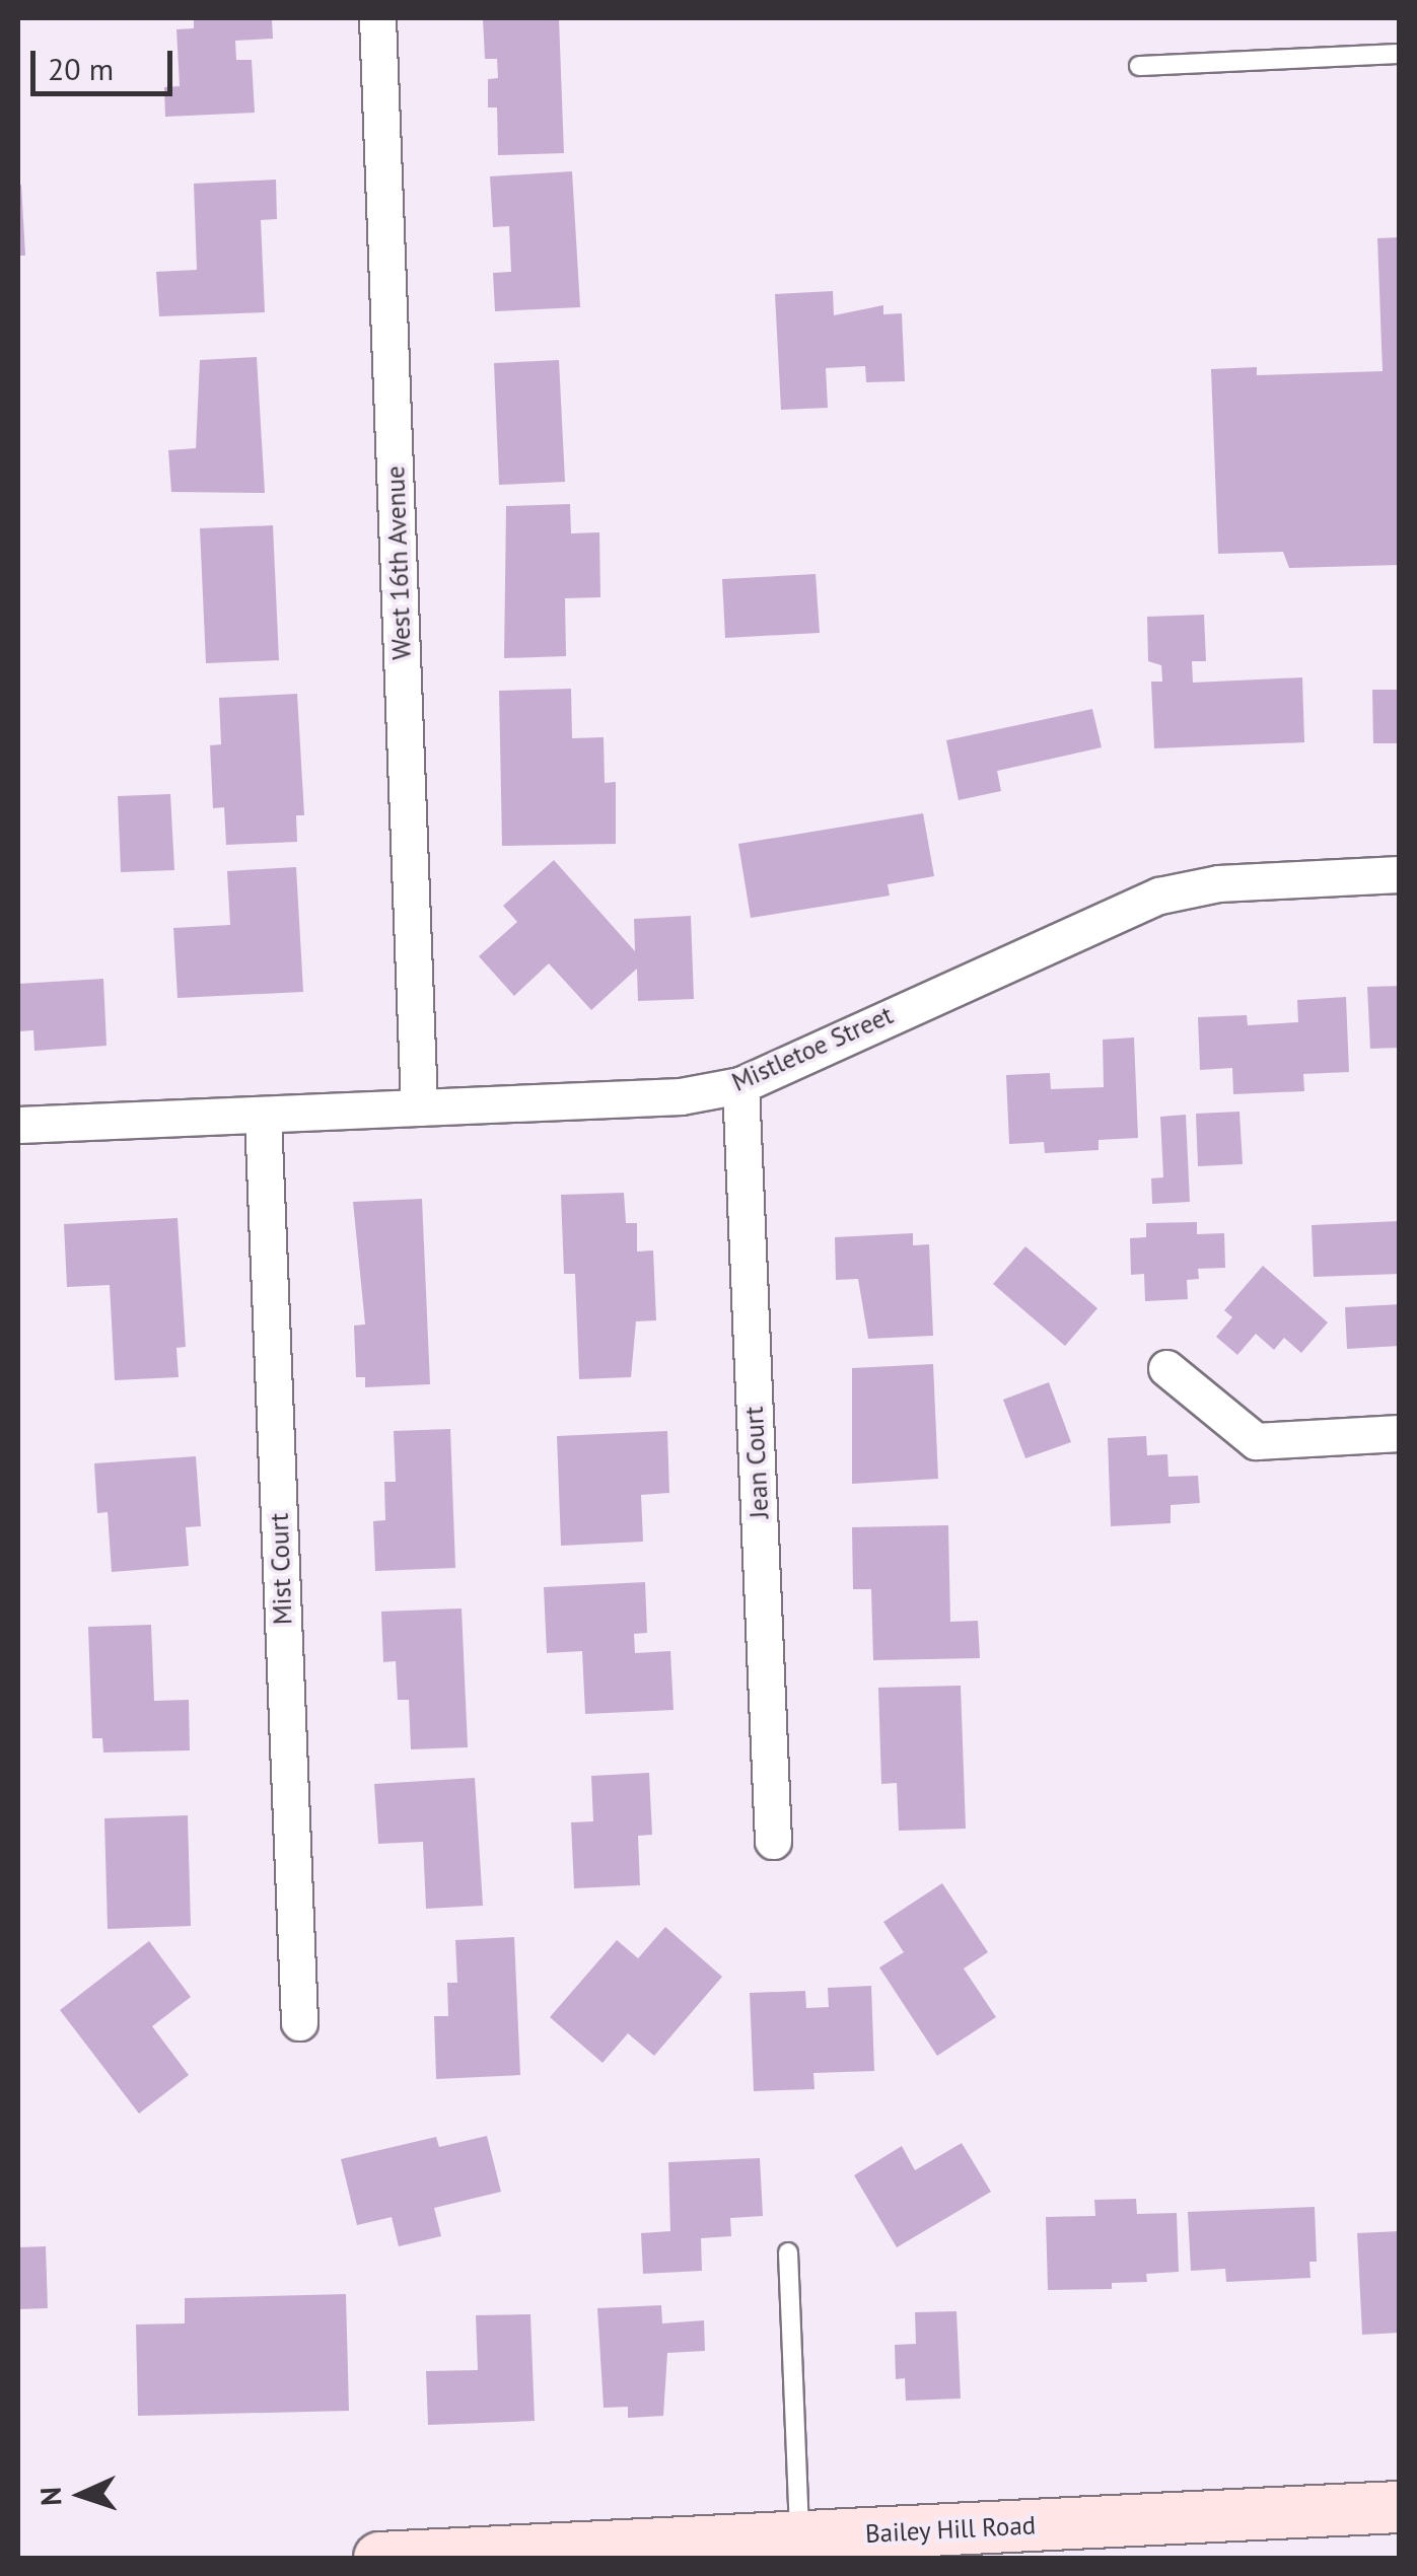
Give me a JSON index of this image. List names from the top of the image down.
{
  "streets": {
    "main road": ["Bailey Hill Road"],
    "street": [
      "West 16th Avenue",
      "Mistletoe Street",
      "Jean Court",
      "Mist Court"
    ]
  },
  "crossings": [
    ["West 16th Avenue", "Mistletoe Street"],
    ["Mistletoe Street", "Jean Court"],
    ["Mistletoe Street", "Mist Court"]
  ],
  "scale_bar": "20 m",
  "north": "left"
}
